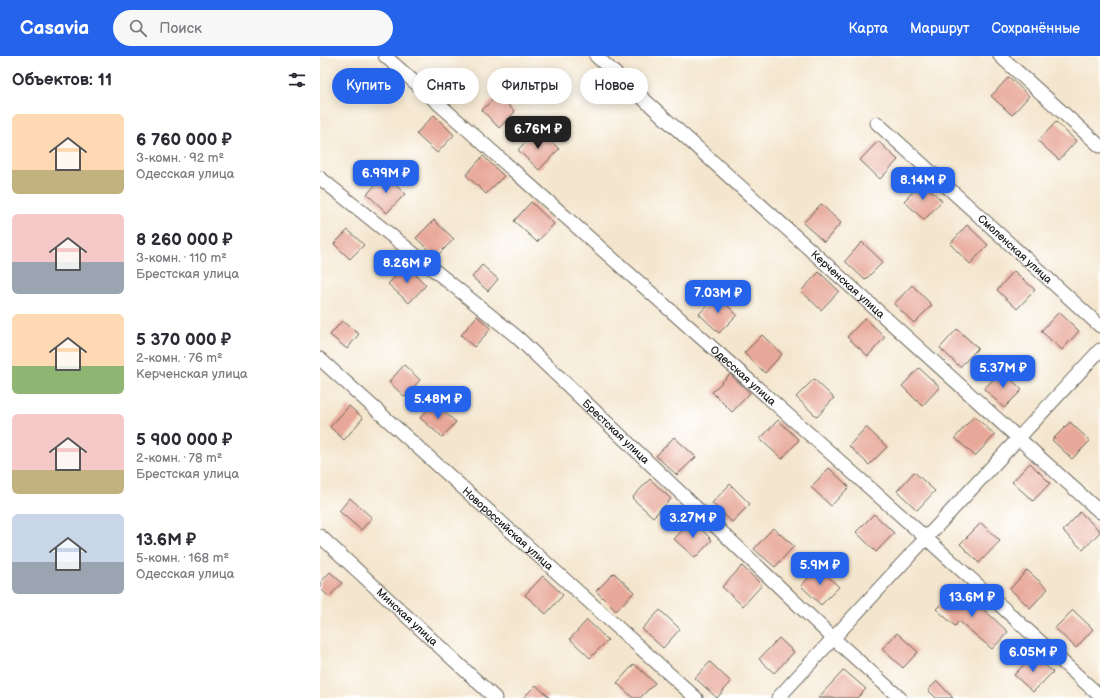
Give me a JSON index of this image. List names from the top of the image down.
{
  "streets": {
    "street": [
      "Смоленская улица",
      "Керченская улица",
      "Одесская улица",
      "Брестская улица",
      "Новороссийская улица",
      "Минская улица"
    ]
  },
  "page": {
    "header": "Casavia",
    "search": "Поиск",
    "nav": ["Карта", "Маршрут", "Сохранённые"],
    "heading": "Объектов: 11",
    "chip": [
      "Купить",
      "Снять",
      "Фильтры",
      "Новое"
    ],
    "list": [
      {
        "name": "6 760 000 ₽",
        "note": "3-комн. · 92 m² · Одесская улица"
      },
      {
        "name": "8 260 000 ₽",
        "note": "3-комн. · 110 m² · Брестская улица"
      },
      {
        "name": "5 370 000 ₽",
        "note": "2-комн. · 76 m² · Керченская улица"
      },
      {
        "name": "5 900 000 ₽",
        "note": "2-комн. · 78 m² · Брестская улица"
      },
      {
        "name": "13.6M ₽",
        "note": "5-комн. · 168 m² · Одесская улица"
      }
    ],
    "price": [
      "6.76M ₽",
      "6.99M ₽",
      "8.14M ₽",
      "8.26M ₽",
      "7.03M ₽",
      "5.37M ₽",
      "5.48M ₽",
      "3.27M ₽",
      "5.9M ₽",
      "13.6M ₽",
      "6.05M ₽"
    ]
  }
}
